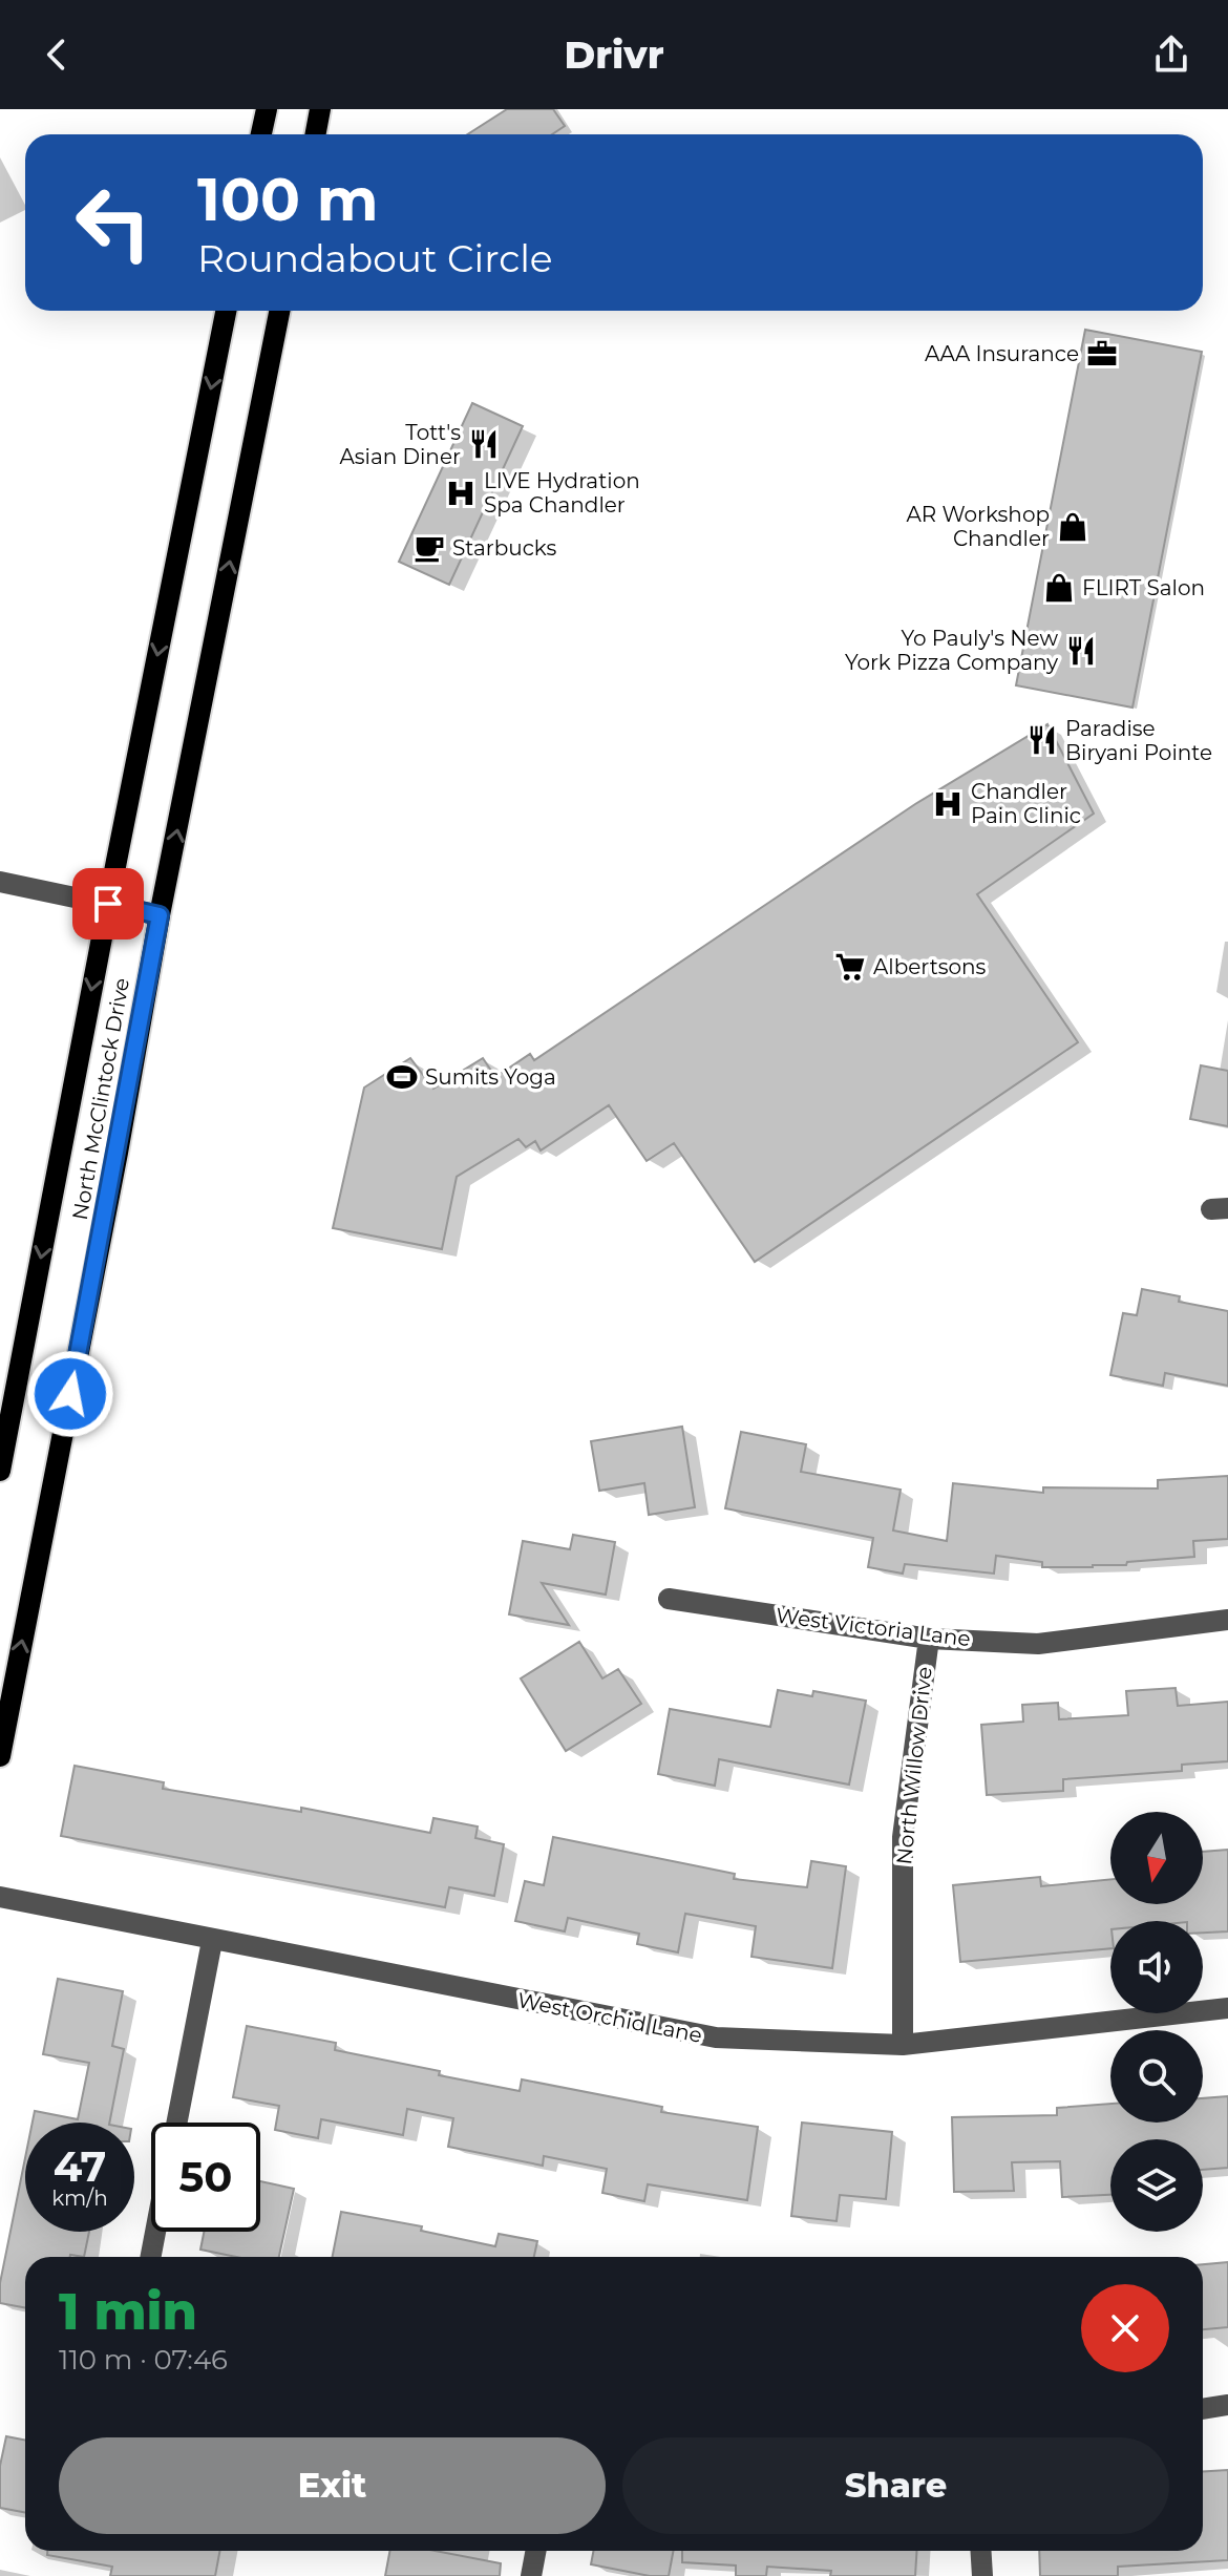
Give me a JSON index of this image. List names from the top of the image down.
{
  "streets": {
    "main road": ["North McClintock Drive"],
    "street": ["West Victoria Lane", "North Willow Drive", "West Orchid Lane"]
  },
  "crossings": [
    ["West Victoria Lane", "North Willow Drive"],
    ["North Willow Drive", "West Orchid Lane"]
  ],
  "places": {
    "office": ["AAA Insurance"],
    "restaurant": ["Tott's Asian Diner", "Yo Pauly's New York Pizza Company", "Paradise Biryani Pointe"],
    "hospital": ["LIVE Hydration Spa Chandler", "Chandler Pain Clinic"],
    "shop": ["AR Workshop Chandler", "FLIRT Salon"],
    "cafe": ["Starbucks"],
    "supermarket": ["Albertsons"],
    "sports": ["Sumits Yoga"]
  },
  "north": "bottom",
  "page": {
    "header": "Drivr",
    "turn": ["100 m", "Roundabout Circle"],
    "speed": "47 km/h",
    "limit": "50",
    "heading": ["1 min", "110 m · 07:46"],
    "buttons": ["Exit", "Share"]
  }
}
